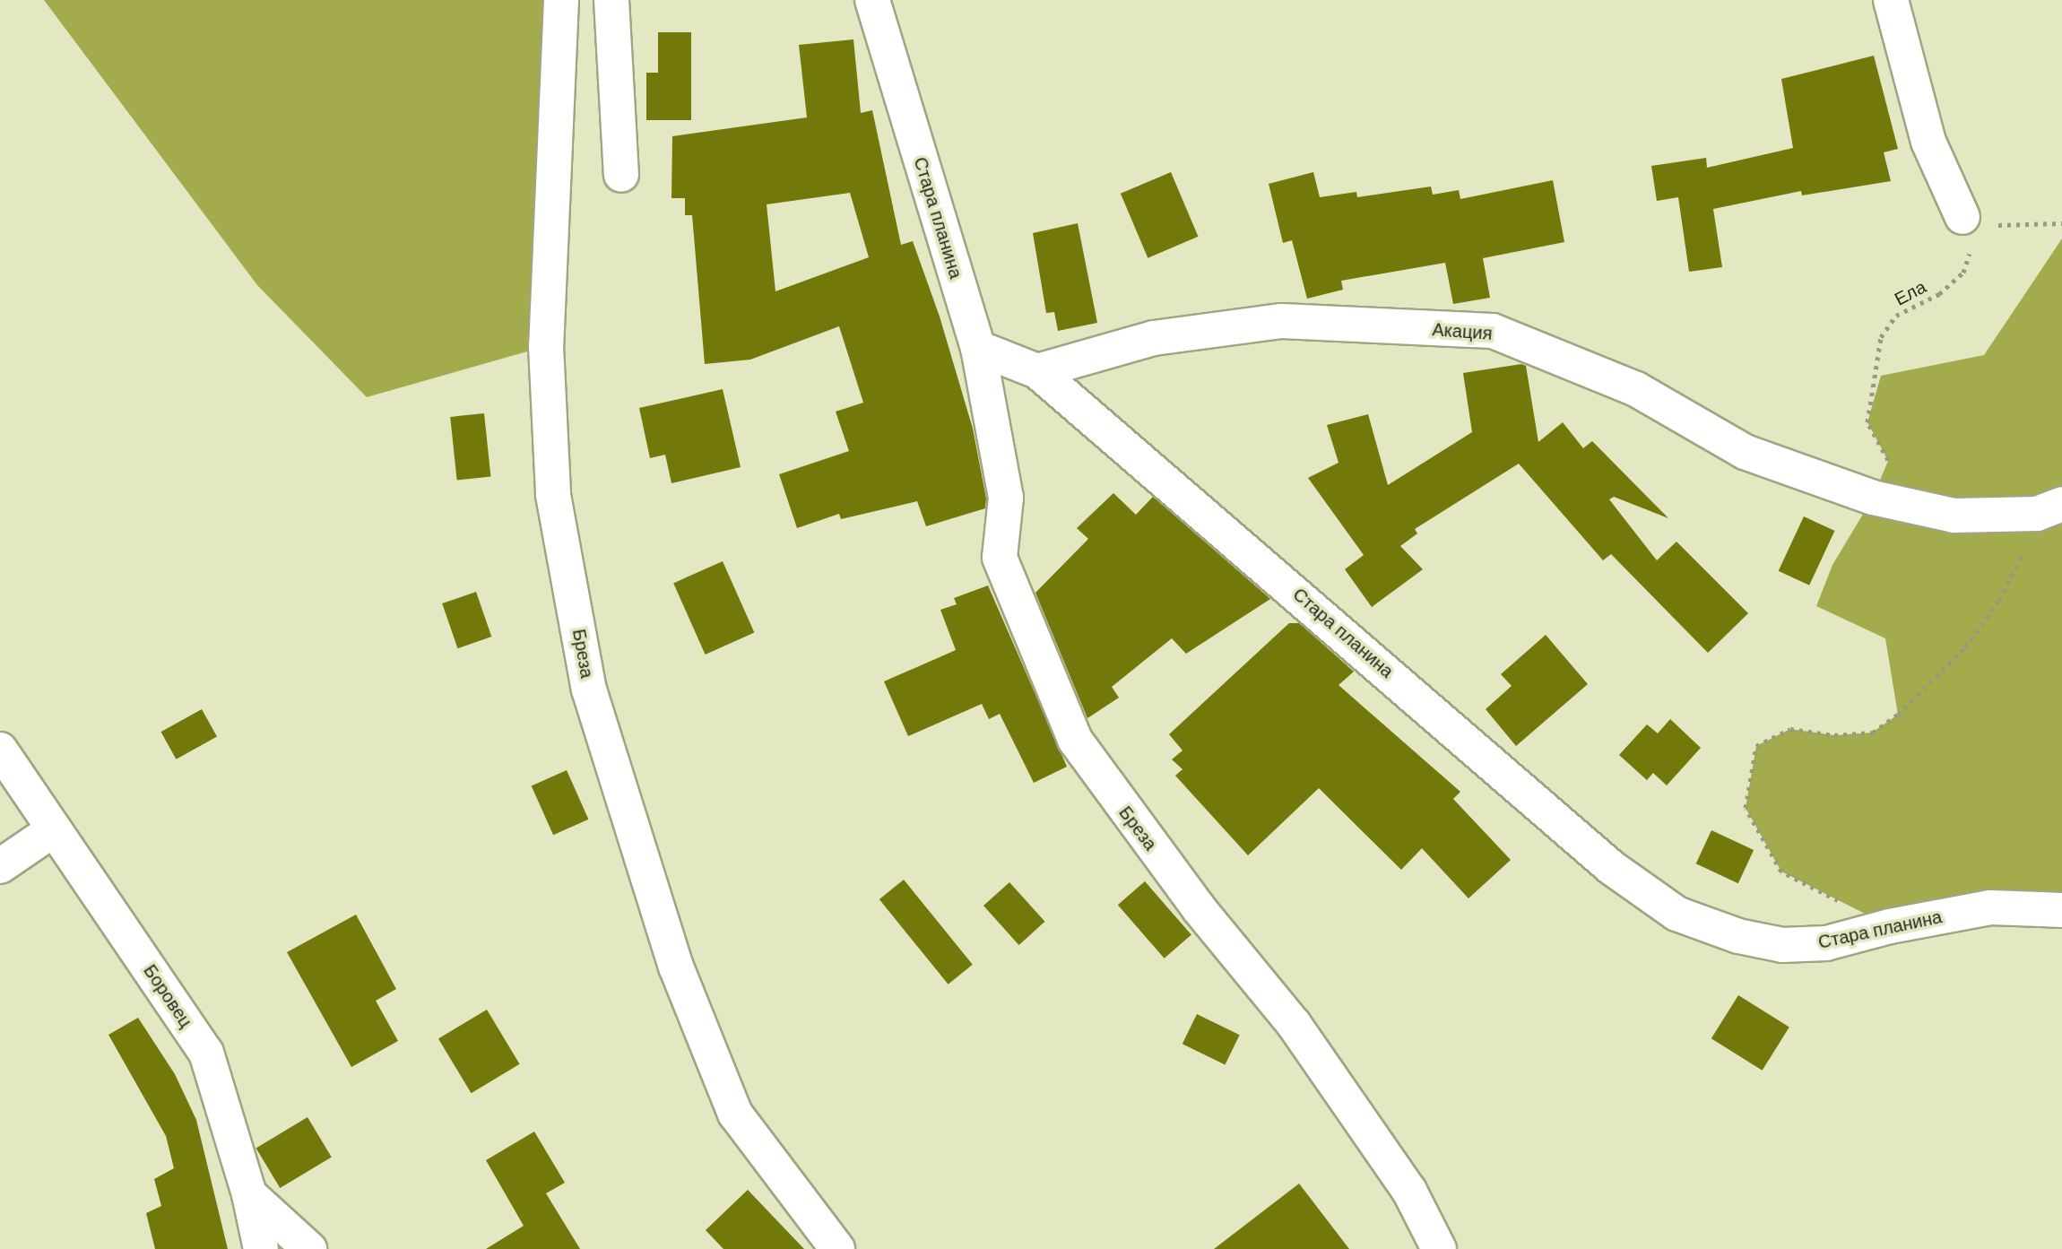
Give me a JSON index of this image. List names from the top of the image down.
{
  "streets": {
    "street": [
      "Стара планина",
      "Акация",
      "Бреза",
      "Боровец"
    ],
    "path": ["Ела"]
  },
  "crossings": [
    ["Стара планина", "Акация"],
    ["Стара планина", "Бреза"],
    ["Ела", "Акация"]
  ]
}
